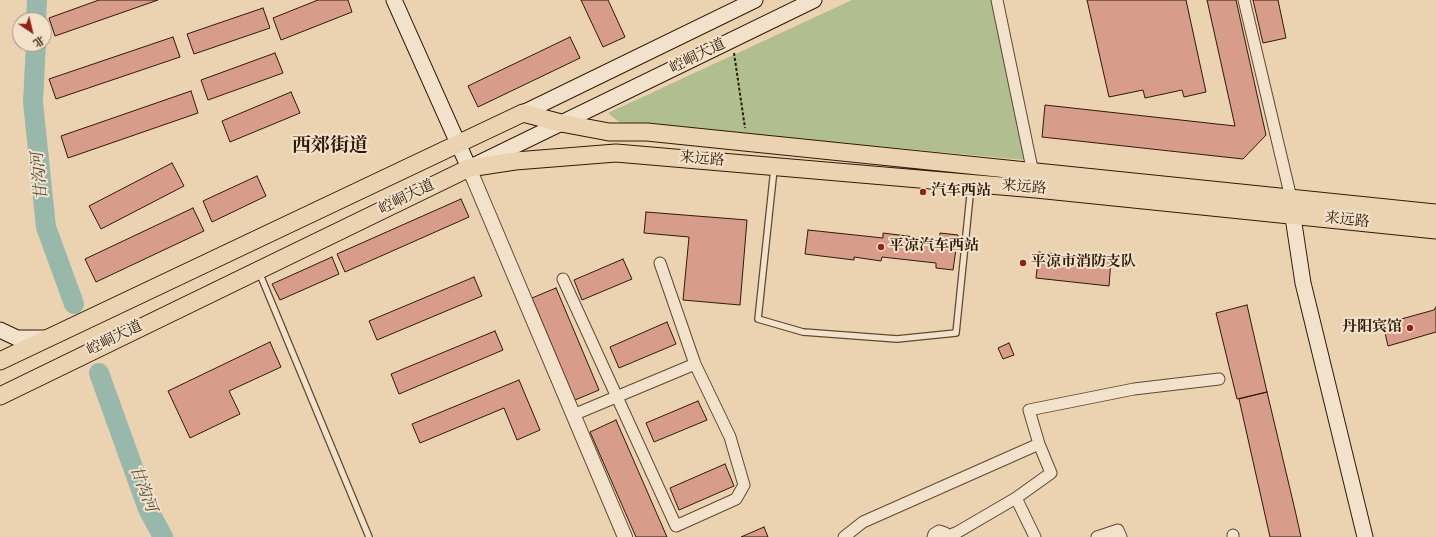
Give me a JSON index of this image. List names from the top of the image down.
{
  "streets": {
    "main road": ["崆峒大道", "来远路"]
  },
  "crossings": [
    ["崆峒大道", "来远路"]
  ],
  "districts": ["西郊街道"],
  "water": ["甘沟河"],
  "places": [
    "汽车西站",
    "平凉汽车西站",
    "平凉市消防支队",
    "丹阳宾馆"
  ],
  "north": "bottom right"
}
